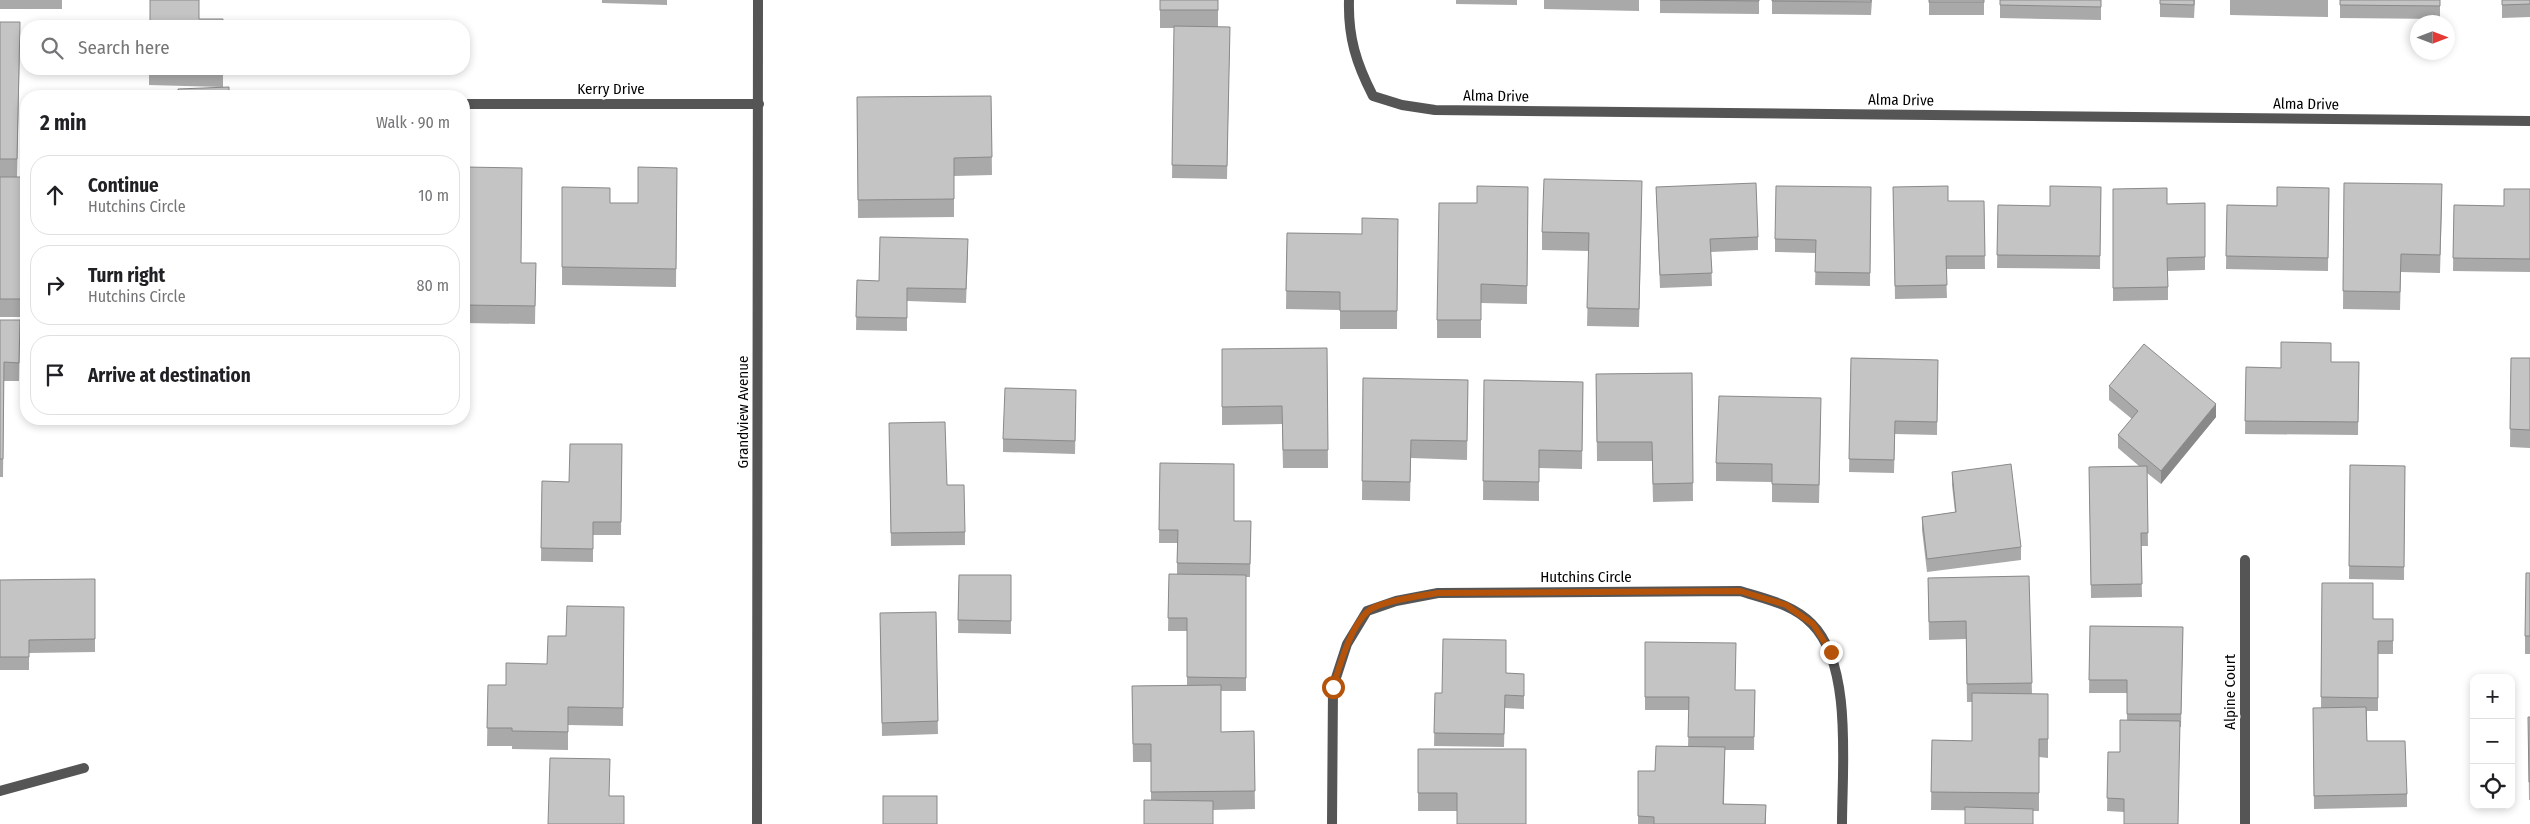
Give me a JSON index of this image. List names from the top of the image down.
{
  "streets": {
    "street": [
      "Kerry Drive",
      "Alma Drive",
      "Grandview Avenue",
      "Hutchins Circle",
      "Alpine Court"
    ]
  },
  "crossings": [
    ["Kerry Drive", "Grandview Avenue"]
  ],
  "north": "right",
  "page": {
    "search": "Search here",
    "heading": ["2 min", "Walk · 90 m"],
    "list": [
      ["Continue", "Hutchins Circle", "10 m"],
      ["Turn right", "Hutchins Circle", "80 m"],
      "Arrive at destination"
    ],
    "map_buttons": ["+", "−"]
  }
}
